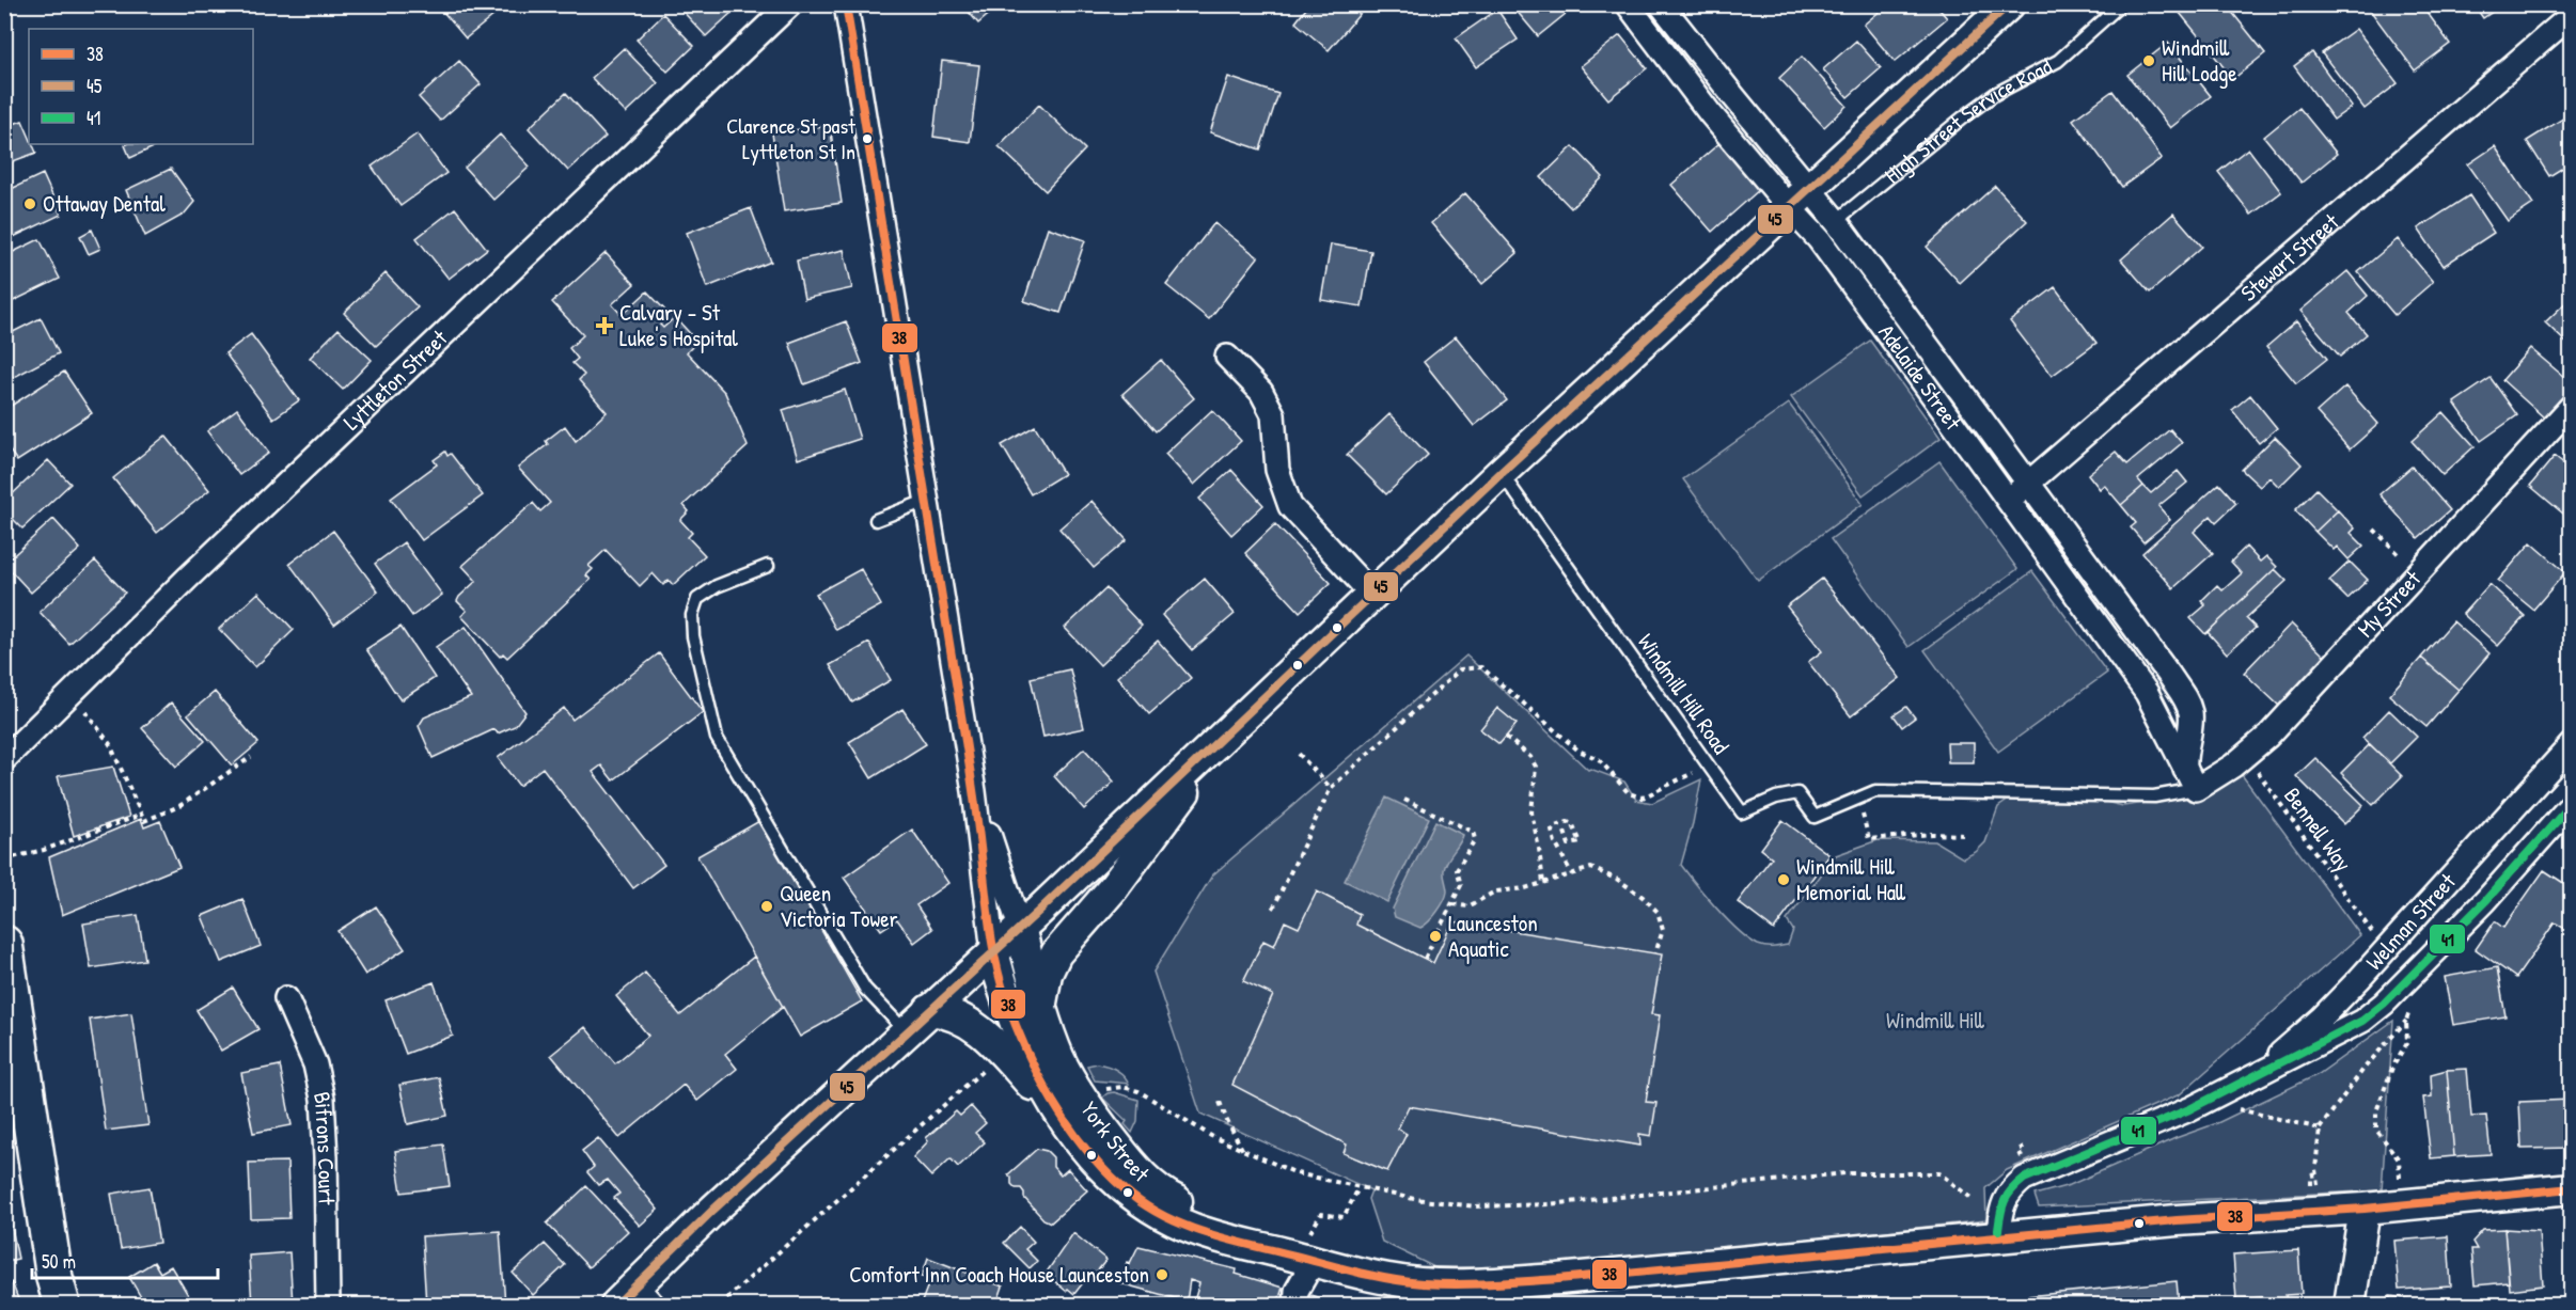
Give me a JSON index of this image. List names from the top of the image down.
{
  "streets": {
    "street": [
      "High Street Service Road",
      "Stewart Street",
      "Adelaide Street",
      "Lyttleton Street",
      "My Street",
      "Welman Street",
      "York Street",
      "Bifrons Court"
    ],
    "lane": ["Windmill Hill Road"],
    "path": ["Bennell Way"]
  },
  "crossings": [
    ["High Street Service Road", "Adelaide Street"],
    ["Stewart Street", "Adelaide Street"],
    ["Adelaide Street", "My Street"],
    ["Adelaide Street", "Windmill Hill Road"],
    ["My Street", "Windmill Hill Road"],
    ["My Street", "Bennell Way"],
    ["Welman Street", "York Street"]
  ],
  "parks": ["Windmill Hill"],
  "places": {
    "other": [
      "Windmill Hill Lodge",
      "Clarence St past Lyttleton St In",
      "Ottaway Dental",
      "Windmill Hill Memorial Hall",
      "Queen Victoria Tower",
      "Launceston Aquatic",
      "Comfort Inn Coach House Launceston"
    ],
    "health": ["Calvary - St Luke's Hospital"]
  },
  "lines": ["transit line 38", "transit line 45", "transit line 41"],
  "legend": ["38", "45", "41"],
  "scale_bar": "50 m"
}
